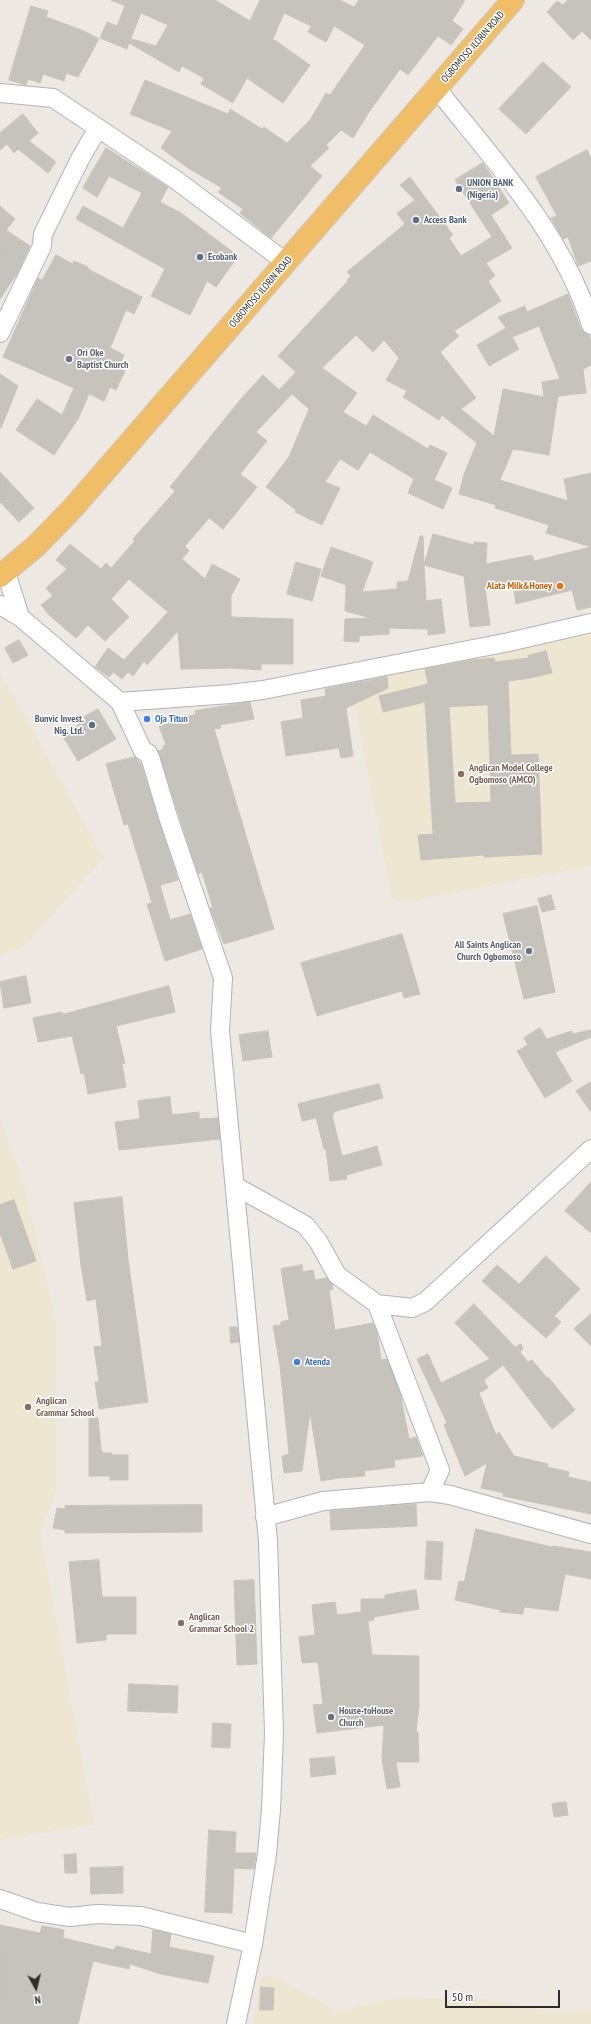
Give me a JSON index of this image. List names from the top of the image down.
{
  "streets": {
    "highway": ["OGBOMOSO ILORIN ROAD"]
  },
  "places": [
    "UNION BANK (Nigeria)",
    "Access Bank",
    "Ecobank",
    "Ori Oke Baptist Church",
    "Alata Milk&Honey",
    "Oja Titun",
    "Bunvic Invest. Nig. Ltd.",
    "Anglican Model College Ogbomoso (AMCO)",
    "All Saints Anglican Church Ogbomoso",
    "Atenda",
    "Anglican Grammar School",
    "Anglican Grammar School 2",
    "House-toHouse Church"
  ],
  "scale_bar": "50 m",
  "north": "bottom"
}
